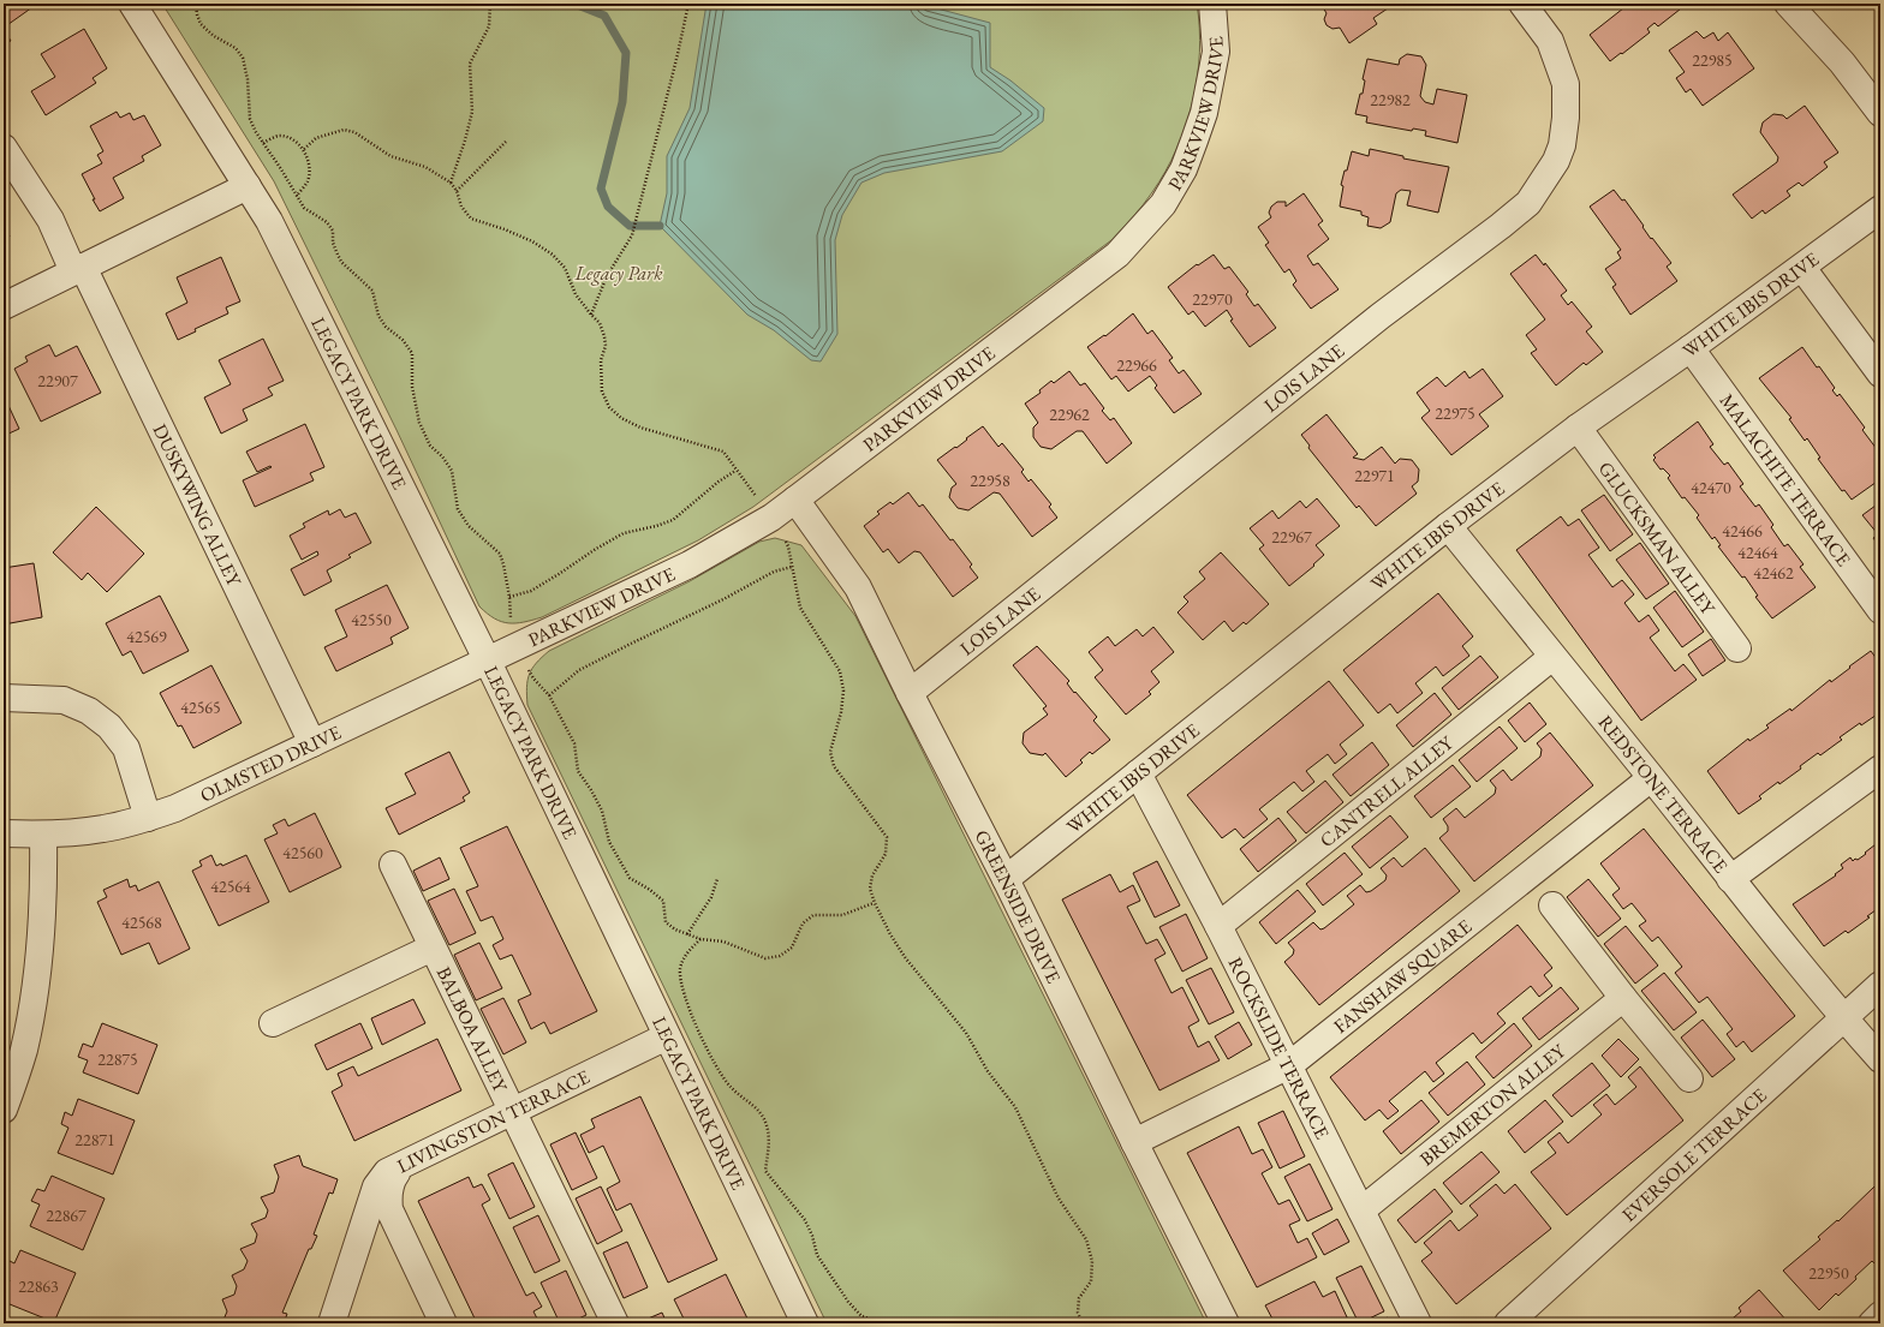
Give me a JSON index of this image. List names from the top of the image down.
{
  "streets": {
    "street": [
      "PARKVIEW DRIVE",
      "WHITE IBIS DRIVE",
      "LOIS LANE",
      "LEGACY PARK DRIVE",
      "MALACHITE TERRACE",
      "DUSKYWING ALLEY",
      "GLUCKSMAN ALLEY",
      "OLMSTED DRIVE",
      "CANTRELL ALLEY",
      "REDSTONE TERRACE",
      "GREENSIDE DRIVE",
      "FANSHAW SQUARE",
      "BALBOA ALLEY",
      "ROCKSLIDE TERRACE",
      "BREMERTON ALLEY",
      "LIVINGSTON TERRACE",
      "EVERSOLE TERRACE"
    ]
  },
  "crossings": [
    ["PARKVIEW DRIVE", "LEGACY PARK DRIVE"],
    ["PARKVIEW DRIVE", "OLMSTED DRIVE"],
    ["PARKVIEW DRIVE", "GREENSIDE DRIVE"],
    ["WHITE IBIS DRIVE", "MALACHITE TERRACE"],
    ["WHITE IBIS DRIVE", "GLUCKSMAN ALLEY"],
    ["WHITE IBIS DRIVE", "REDSTONE TERRACE"],
    ["WHITE IBIS DRIVE", "GREENSIDE DRIVE"],
    ["WHITE IBIS DRIVE", "ROCKSLIDE TERRACE"],
    ["LOIS LANE", "GREENSIDE DRIVE"],
    ["LEGACY PARK DRIVE", "OLMSTED DRIVE"],
    ["LEGACY PARK DRIVE", "LIVINGSTON TERRACE"],
    ["DUSKYWING ALLEY", "OLMSTED DRIVE"],
    ["CANTRELL ALLEY", "REDSTONE TERRACE"],
    ["CANTRELL ALLEY", "ROCKSLIDE TERRACE"],
    ["REDSTONE TERRACE", "FANSHAW SQUARE"],
    ["REDSTONE TERRACE", "EVERSOLE TERRACE"],
    ["GREENSIDE DRIVE", "FANSHAW SQUARE"],
    ["FANSHAW SQUARE", "ROCKSLIDE TERRACE"],
    ["BALBOA ALLEY", "LIVINGSTON TERRACE"],
    ["ROCKSLIDE TERRACE", "BREMERTON ALLEY"]
  ],
  "parks": ["Legacy Park"],
  "house_numbers": [
    "22985",
    "22982",
    "22970",
    "22966",
    "22907",
    "22975",
    "22962",
    "22971",
    "22958",
    "42470",
    "42466",
    "22967",
    "42464",
    "42462",
    "42550",
    "42569",
    "42565",
    "42560",
    "42564",
    "42568",
    "22875",
    "22871",
    "22867",
    "22950",
    "22863"
  ]
}
